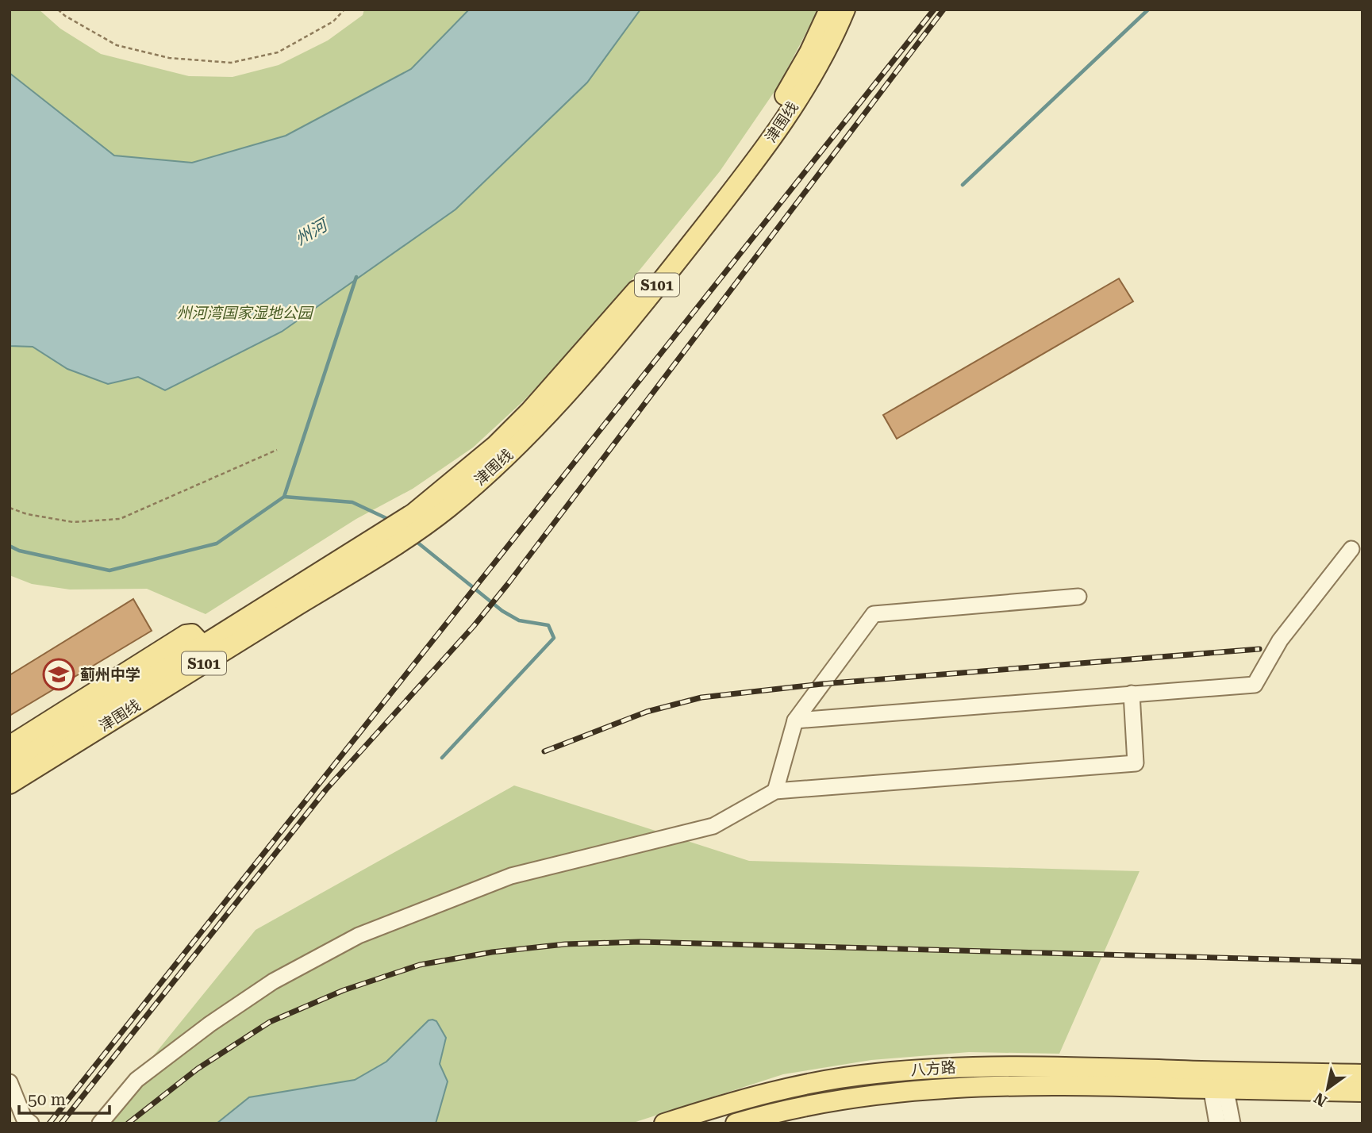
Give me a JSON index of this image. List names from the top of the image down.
{
  "streets": {
    "main road": ["津围线", "S101", "八方路"]
  },
  "water": ["州河"],
  "parks": ["州河湾国家湿地公园"],
  "places": {
    "school or university": ["蓟州中学"]
  },
  "scale_bar": "50 m",
  "north": "bottom left"
}
